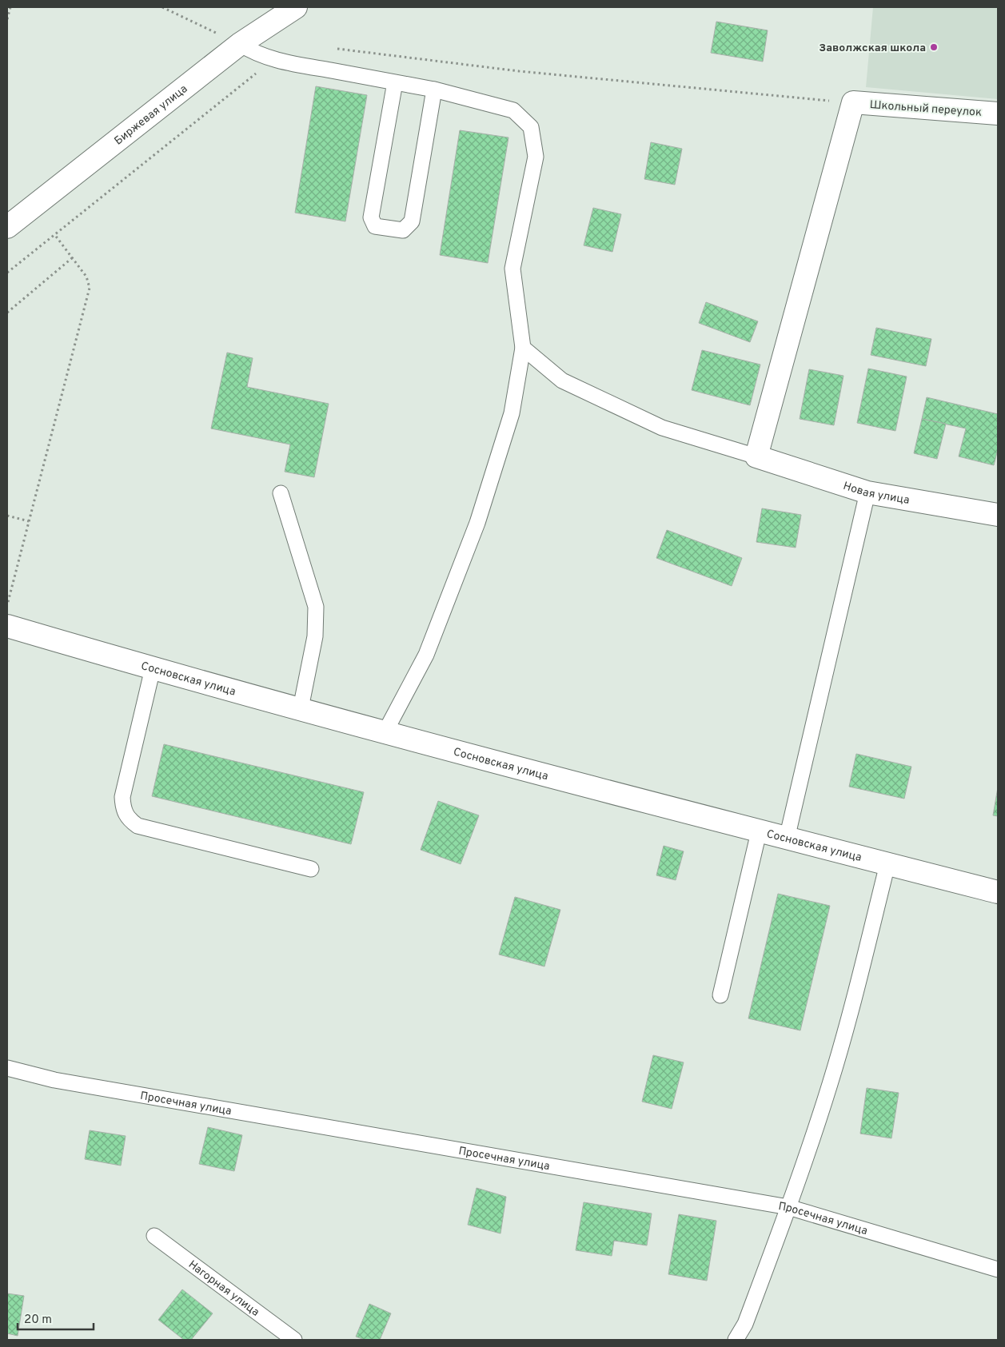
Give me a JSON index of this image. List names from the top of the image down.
{
  "streets": {
    "street": [
      "Школьный переулок",
      "Биржевая улица",
      "Новая улица",
      "Сосновская улица"
    ],
    "lane": ["Просечная улица", "Нагорная улица"]
  },
  "crossings": [
    ["Школьный переулок", "Новая улица"]
  ],
  "places": ["Заволжская школа"],
  "scale_bar": "20 m"
}
